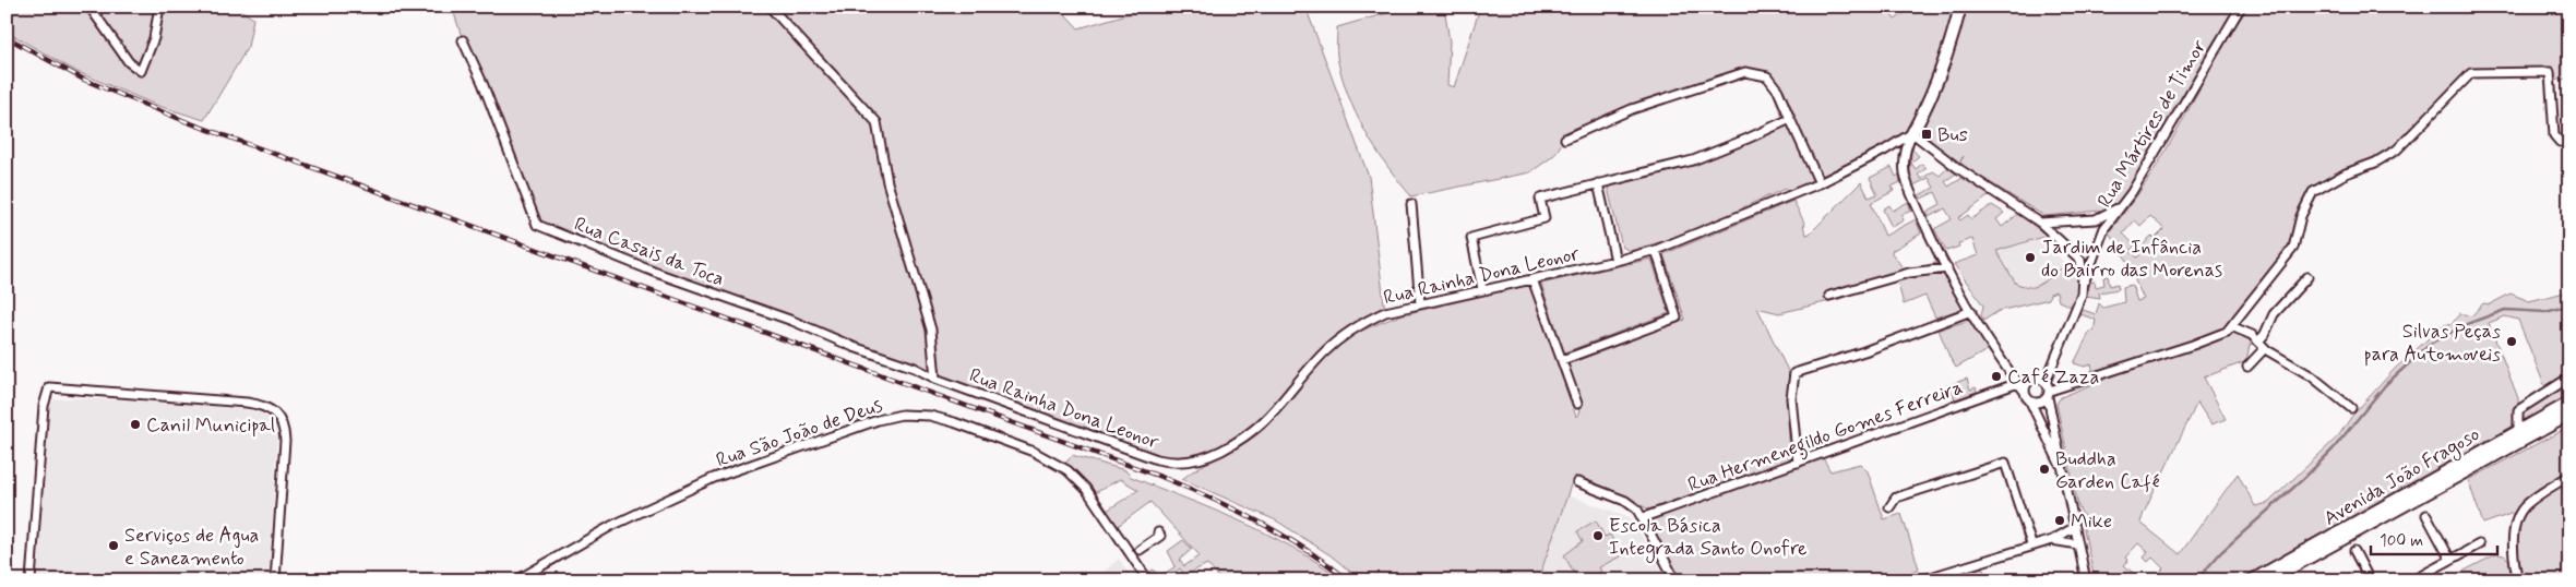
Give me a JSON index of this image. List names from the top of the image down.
{
  "streets": {
    "main road": ["Avenida João Fragoso"],
    "street": [
      "Rua Mártires de Timor",
      "Rua Casais da Toca",
      "Rua Rainha Dona Leonor",
      "Rua São João de Deus",
      "Rua Hermenegildo Gomes Ferreira"
    ]
  },
  "crossings": [
    ["Rua Casais da Toca", "Rua Rainha Dona Leonor"]
  ],
  "places": {
    "transit": ["Bus"],
    "other": [
      "Jardim de Infância do Bairro das Morenas",
      "Silvas Peças para Automoveis",
      "Café Zaza",
      "Canil Municipal",
      "Buddha Garden Café",
      "Mike",
      "Escola Básica Integrada Santo Onofre",
      "Serviços de Agua e Saneamento"
    ]
  },
  "scale_bar": "100 m"
}
